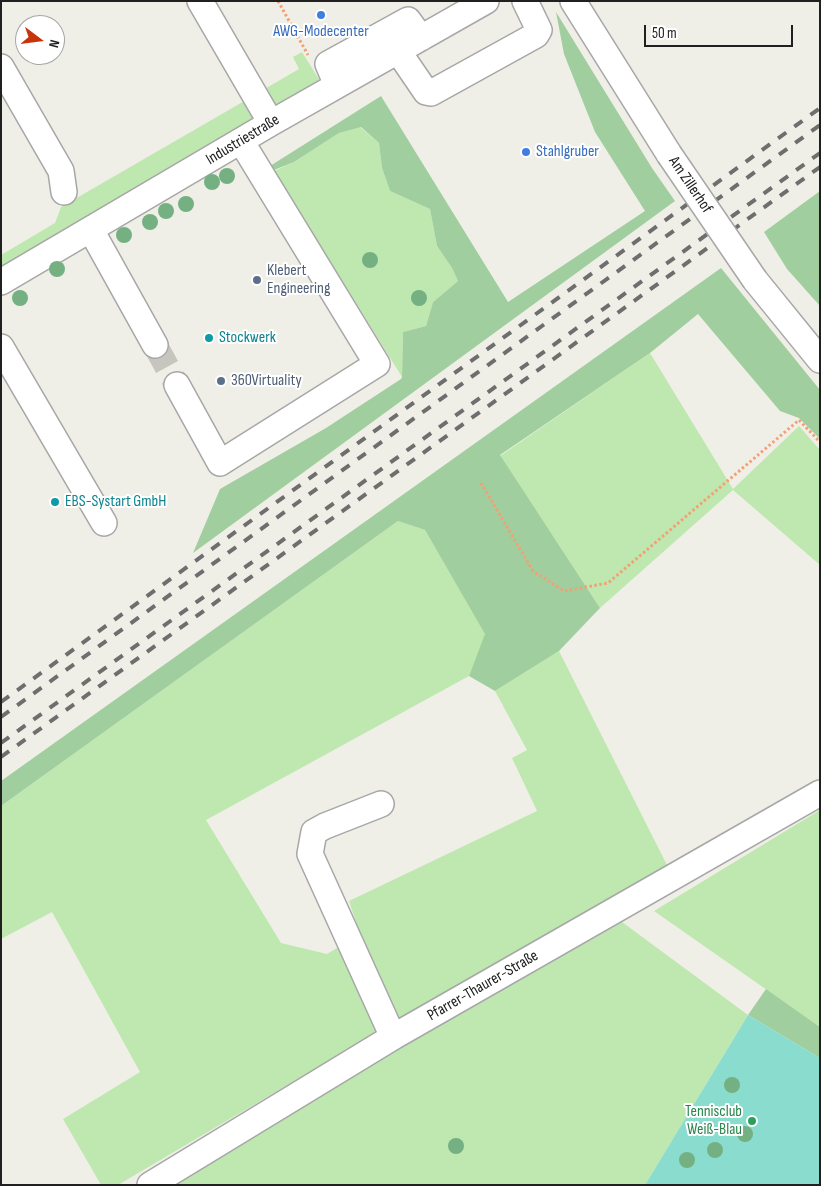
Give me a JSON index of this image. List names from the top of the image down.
{
  "streets": {
    "street": ["Industriestraße", "Am Zillerhof", "Pfarrer-Thaurer-Straße"]
  },
  "places": [
    "AWG-Modecenter",
    "Stahlgruber",
    "Klebert Engineering",
    "Stockwerk",
    "360Virtuality",
    "EBS-Systart GmbH",
    "Tennisclub Weiß-Blau"
  ],
  "scale_bar": "50 m",
  "north": "right"
}
